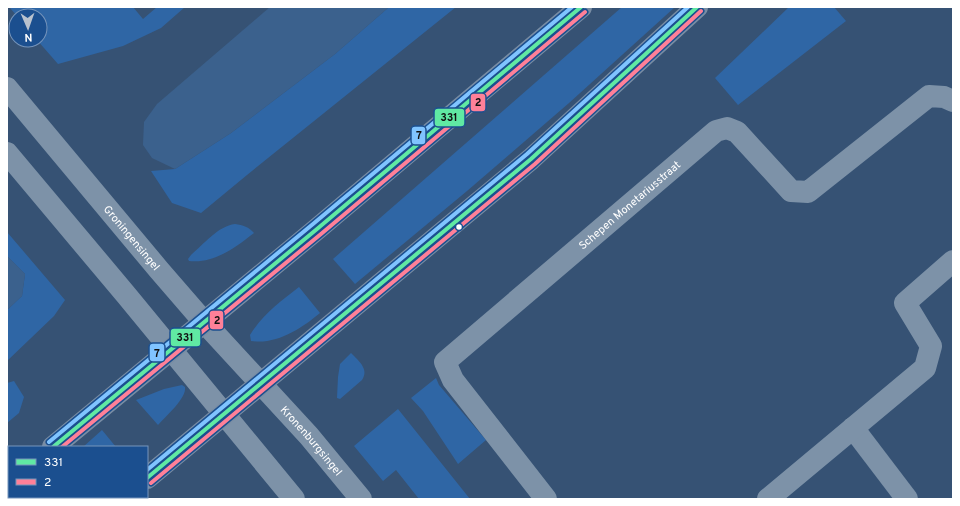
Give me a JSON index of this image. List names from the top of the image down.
{
  "streets": {
    "street": ["Schepen Monetariusstraat", "Groningensingel", "Kronenburgsingel"]
  },
  "crossings": [
    ["Groningensingel", "Kronenburgsingel"]
  ],
  "lines": ["transit line 331", "transit line 7", "transit line 2"],
  "legend": ["331", "2"],
  "north": "bottom"
}
